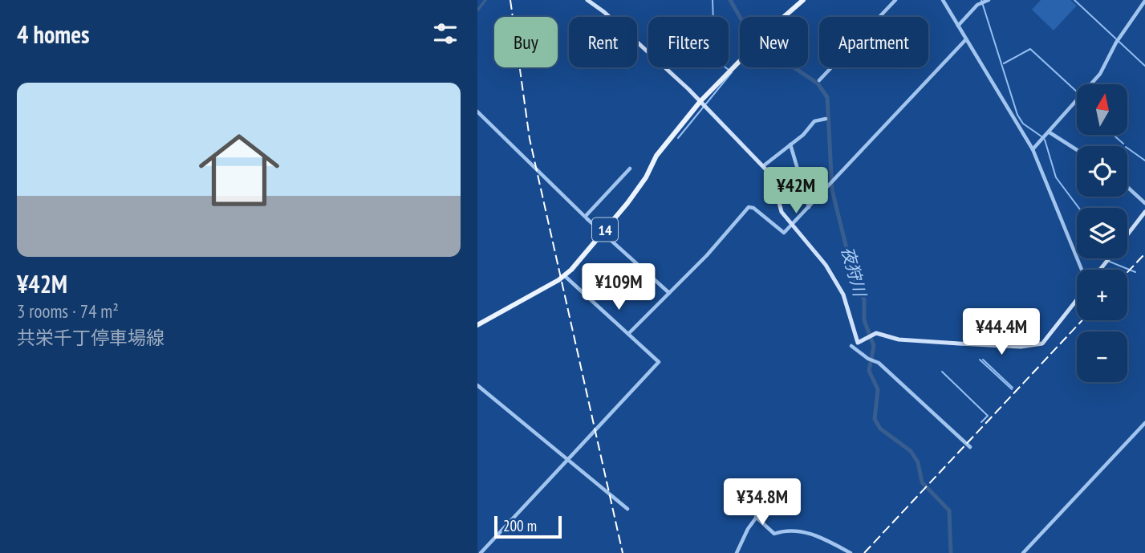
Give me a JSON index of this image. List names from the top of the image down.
{
  "streets": {
    "main road": ["14"]
  },
  "water": ["夜狩川"],
  "scale_bar": "200 m",
  "north": "top",
  "page": {
    "heading": "4 homes",
    "chip": [
      "Buy",
      "Rent",
      "Filters",
      "New",
      "Apartment"
    ],
    "list": [
      {
        "name": "¥42M",
        "note": "3 rooms · 74 m² · 共栄千丁停車場線"
      }
    ],
    "map_buttons": ["+", "−"],
    "price": [
      "¥42M",
      "¥109M",
      "¥44.4M",
      "¥34.8M"
    ],
    "scale": "200 m"
  }
}
